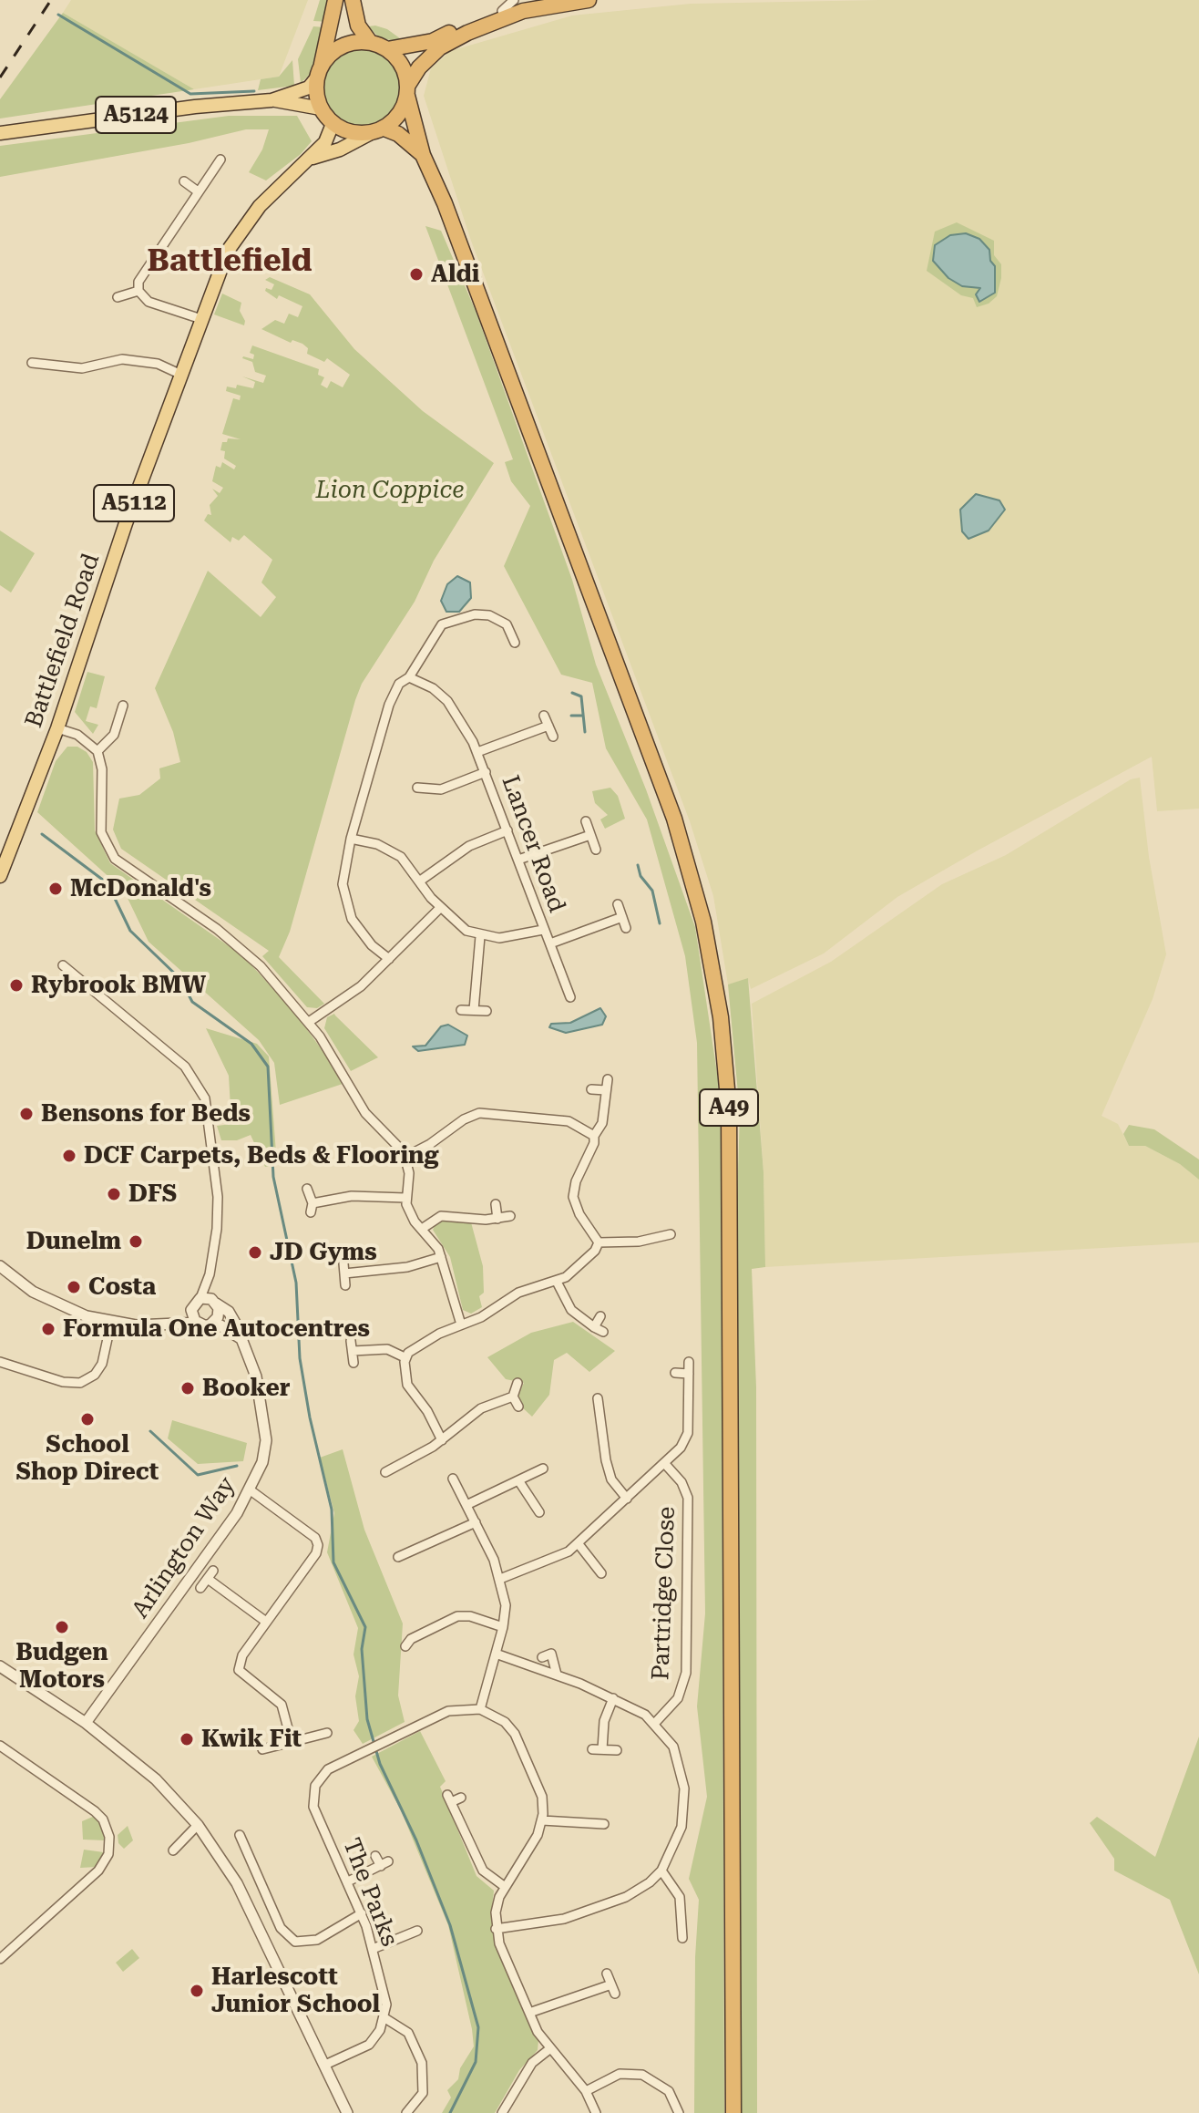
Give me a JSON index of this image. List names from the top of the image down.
{
  "streets": {
    "highway": ["A49"],
    "main road": ["A5124", "A5112", "Battlefield Road"],
    "street": [
      "Lancer Road",
      "Arlington Way",
      "Partridge Close",
      "The Parks"
    ]
  },
  "crossings": [
    ["A5124", "Battlefield Road"],
    ["A5124", "A49"],
    ["Battlefield Road", "A49"]
  ],
  "districts": ["Battlefield"],
  "parks": ["Lion Coppice"],
  "places": [
    "Aldi",
    "McDonald's",
    "Rybrook BMW",
    "Bensons for Beds",
    "DCF Carpets, Beds & Flooring",
    "DFS",
    "Dunelm",
    "JD Gyms",
    "Costa",
    "Formula One Autocentres",
    "Booker",
    "School Shop Direct",
    "Budgen Motors",
    "Kwik Fit",
    "Harlescott Junior School"
  ]
}
